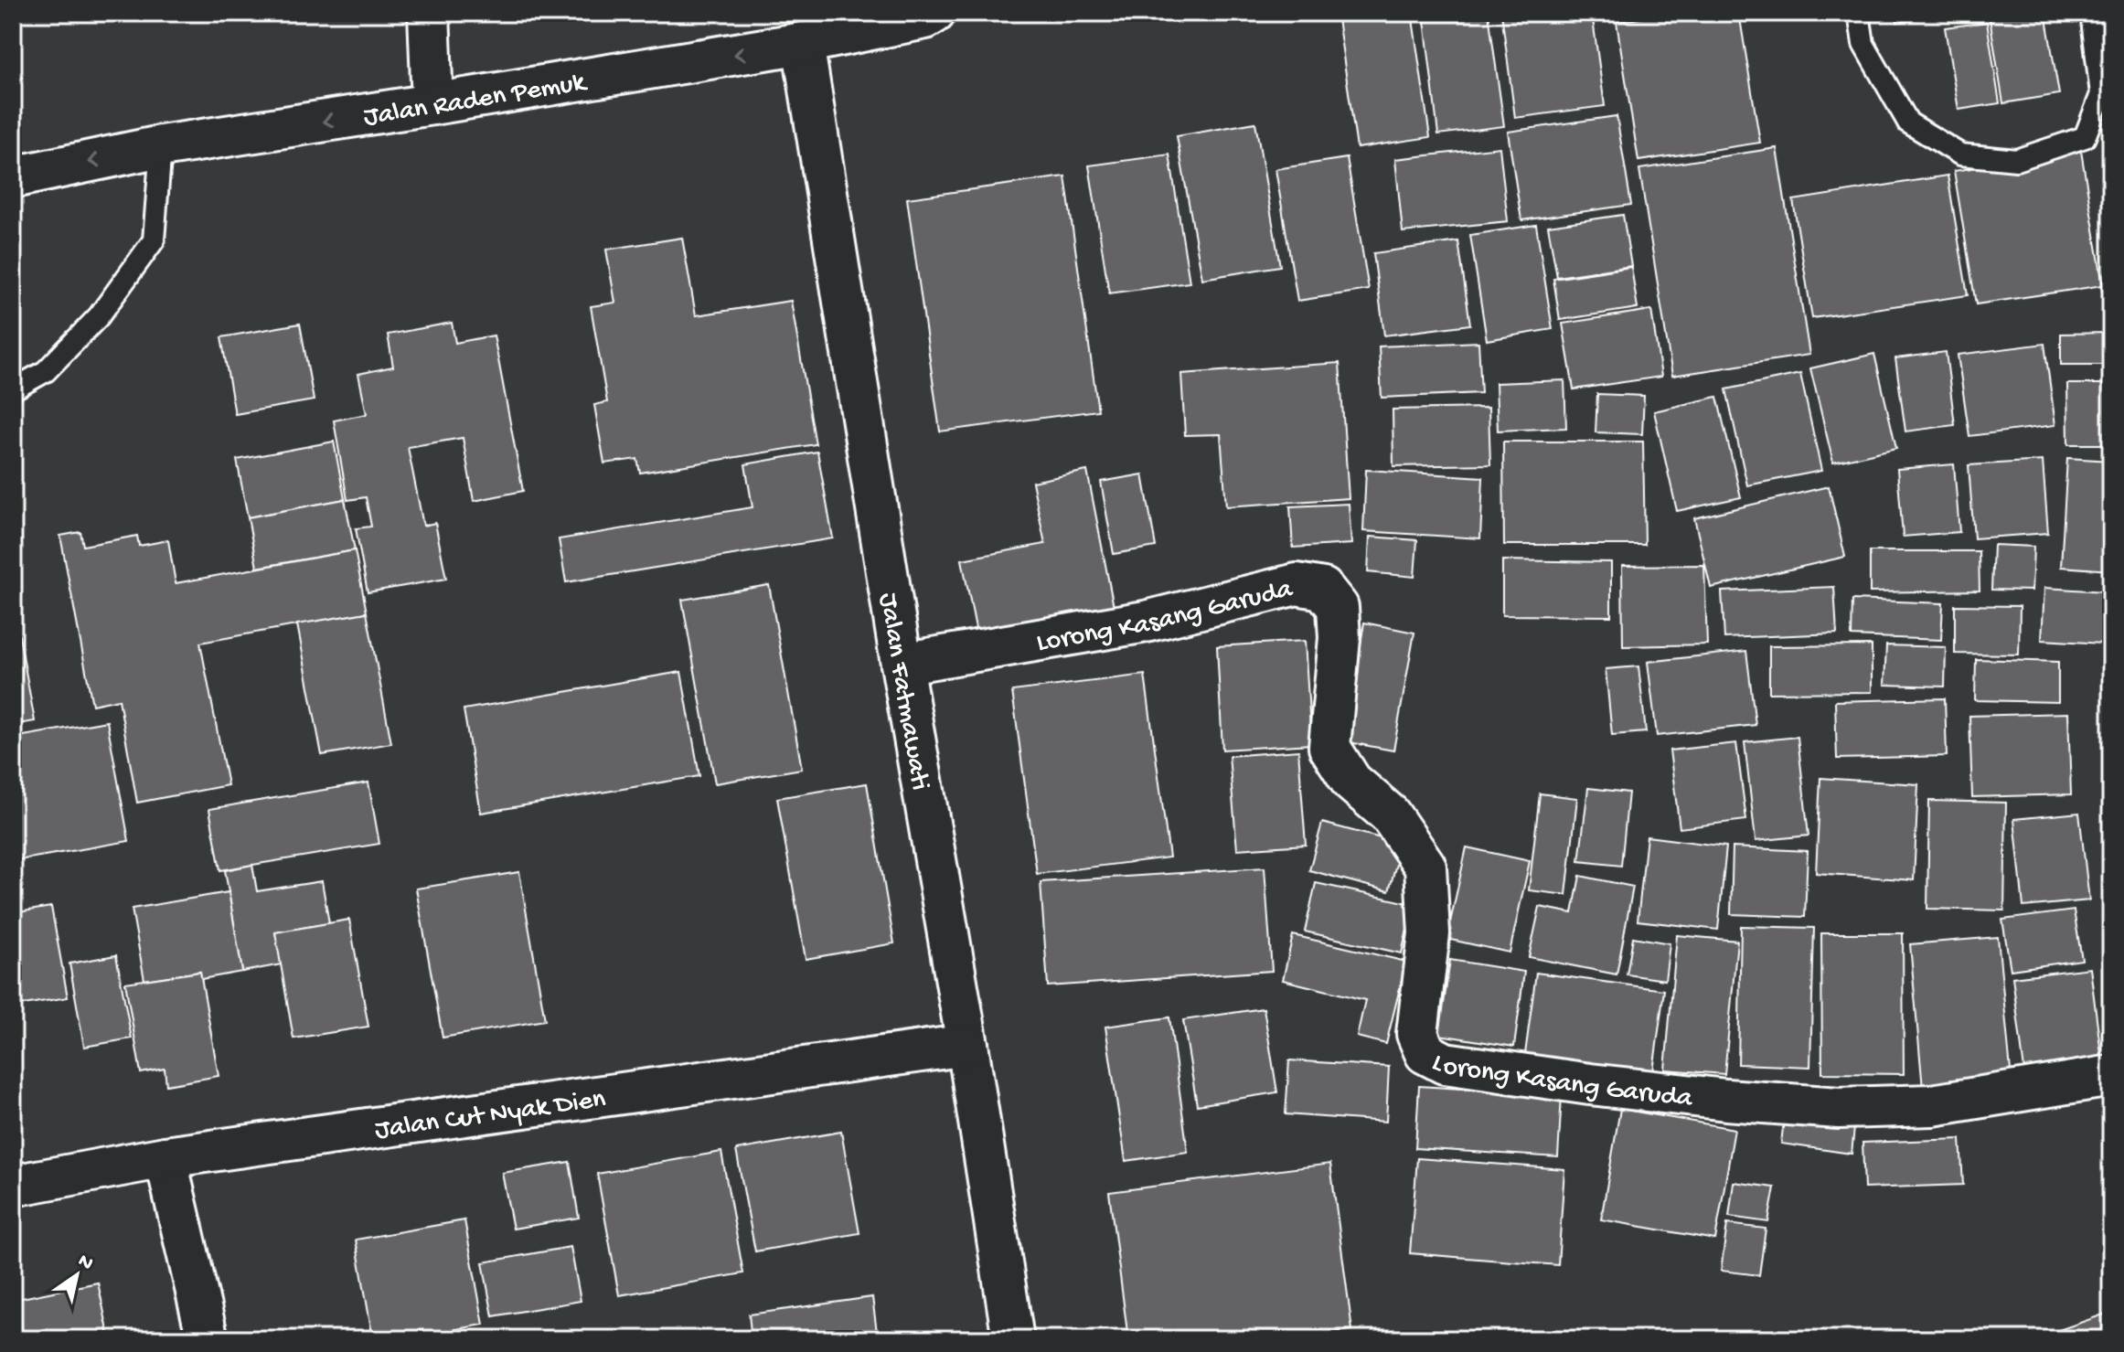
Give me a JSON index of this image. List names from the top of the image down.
{
  "streets": {
    "main road": [
      "Jalan Raden Pemuk",
      "Lorong Kasang Garuda",
      "Jalan Fatmawati",
      "Jalan Cut Nyak Dien"
    ]
  },
  "crossings": [
    ["Jalan Raden Pemuk", "Jalan Fatmawati"],
    ["Lorong Kasang Garuda", "Jalan Fatmawati"],
    ["Jalan Fatmawati", "Jalan Cut Nyak Dien"]
  ],
  "one_way": ["Jalan Raden Pemuk"],
  "north": "top right"
}
